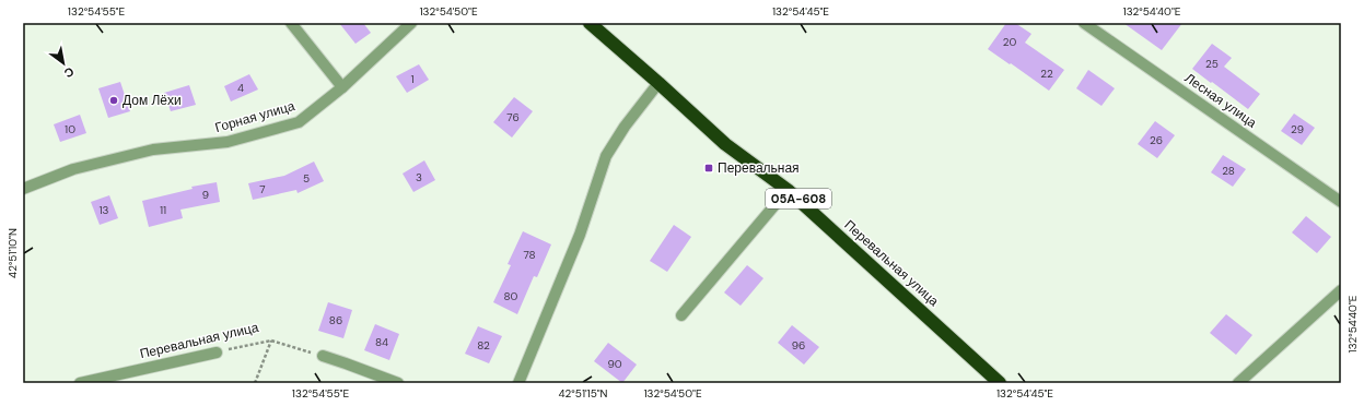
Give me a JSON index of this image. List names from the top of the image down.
{
  "streets": {
    "highway": ["05А-608", "Перевальная улица"],
    "street": ["Лесная улица", "Горная улица"]
  },
  "places": {
    "other": ["Дом Лёхи"],
    "transit": ["Перевальная"]
  },
  "house_numbers": [
    "20",
    "25",
    "22",
    "1",
    "4",
    "76",
    "10",
    "29",
    "26",
    "28",
    "3",
    "5",
    "7",
    "9",
    "13",
    "11",
    "78",
    "80",
    "86",
    "84",
    "82",
    "96",
    "90"
  ],
  "north": "bottom right",
  "coordinates": [
    "132°54'55\"E",
    "132°54'50\"E",
    "132°54'45\"E",
    "132°54'40\"E",
    "42°51'10\"N",
    "42°51'15\"N"
  ]
}
